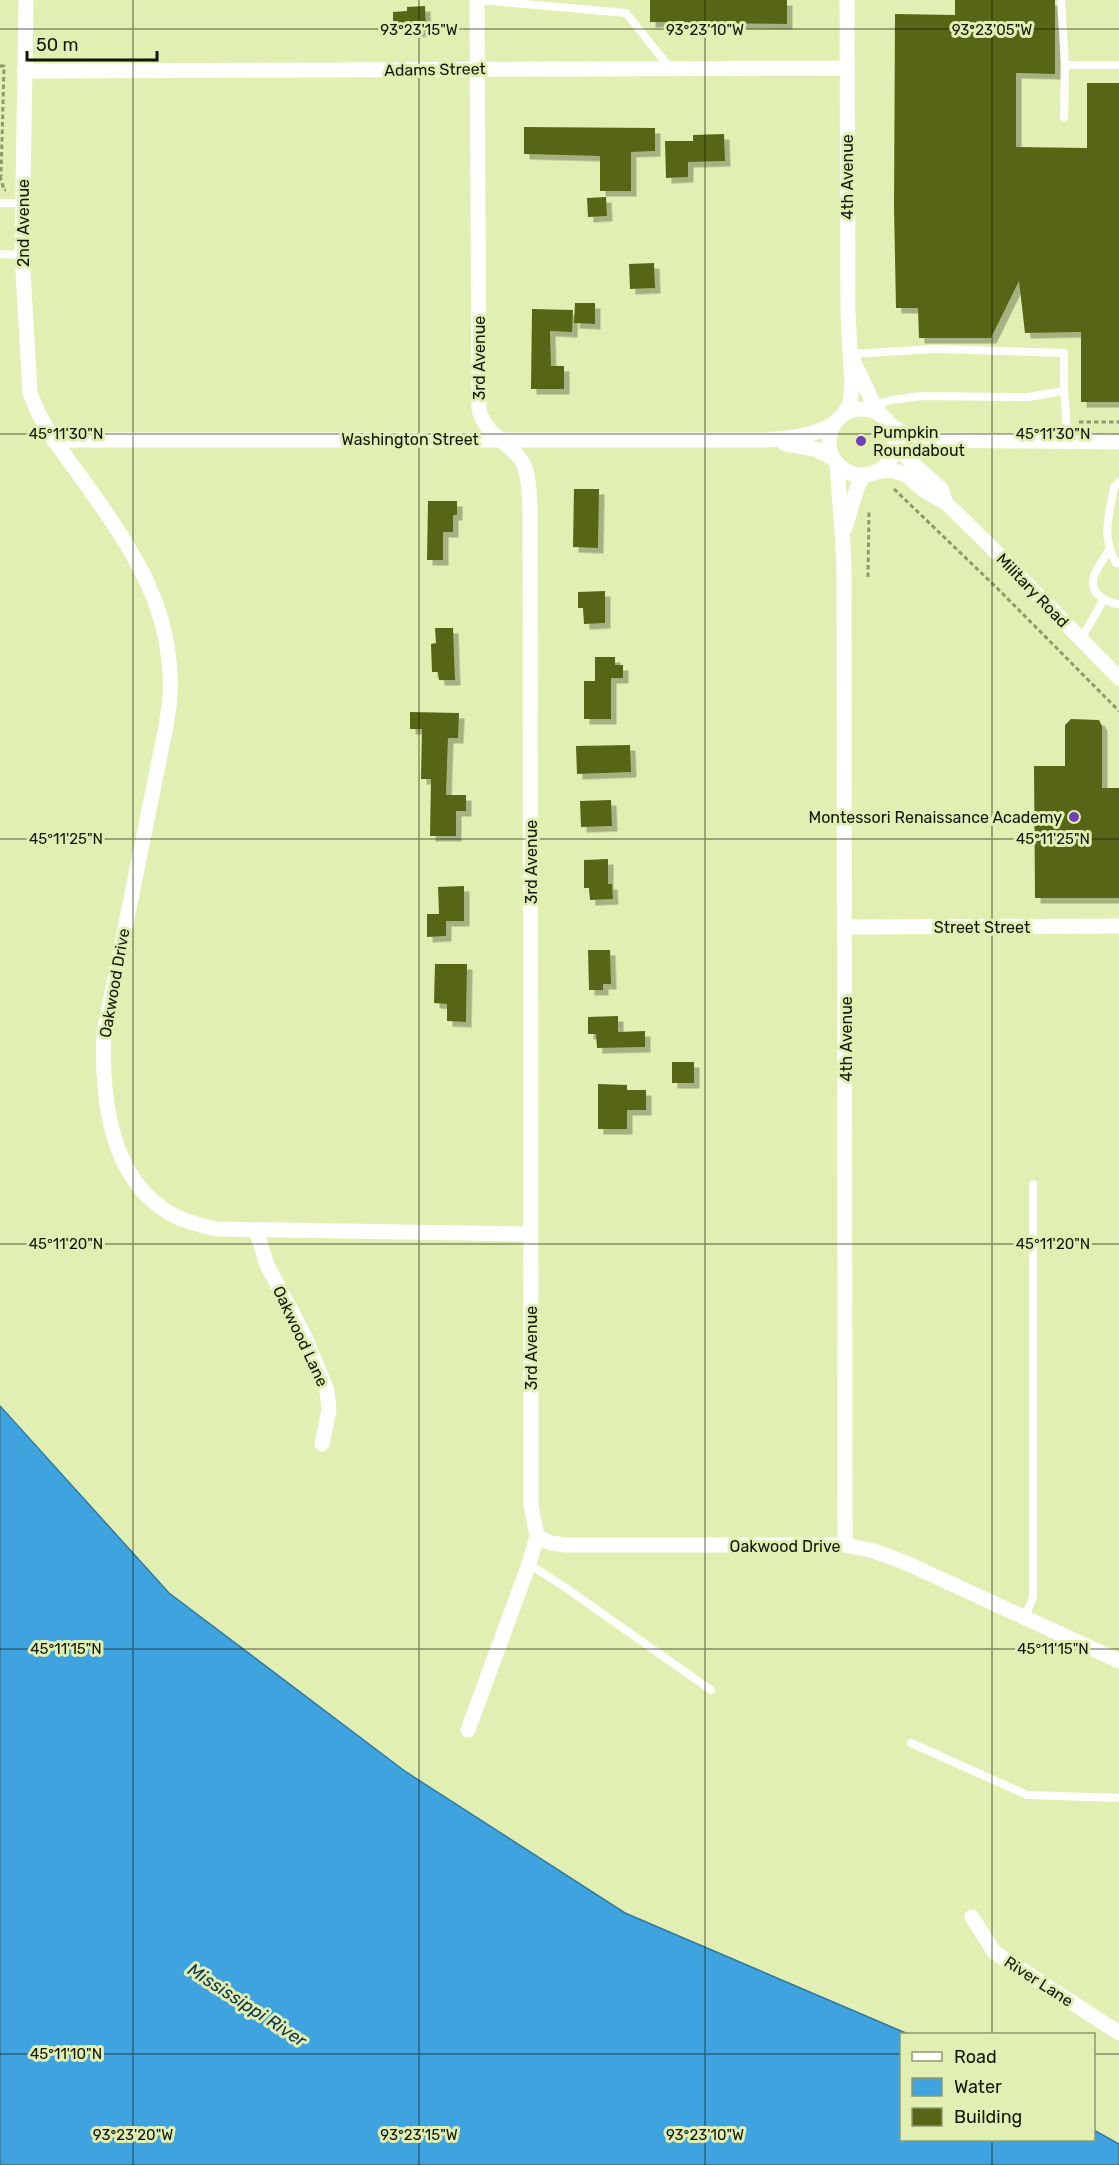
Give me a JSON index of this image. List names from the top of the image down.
{
  "streets": {
    "street": [
      "Adams Street",
      "4th Avenue",
      "2nd Avenue",
      "3rd Avenue",
      "Washington Street",
      "Military Road",
      "Street Street",
      "Oakwood Drive",
      "Oakwood Lane",
      "River Lane"
    ]
  },
  "crossings": [
    ["Adams Street", "4th Avenue"],
    ["Adams Street", "2nd Avenue"],
    ["Adams Street", "3rd Avenue"],
    ["4th Avenue", "Washington Street"],
    ["4th Avenue", "Military Road"],
    ["4th Avenue", "Street Street"],
    ["4th Avenue", "Oakwood Drive"],
    ["2nd Avenue", "Washington Street"],
    ["2nd Avenue", "Oakwood Drive"],
    ["3rd Avenue", "Washington Street"],
    ["3rd Avenue", "Oakwood Drive"],
    ["Washington Street", "Military Road"],
    ["Washington Street", "Oakwood Drive"],
    ["Oakwood Drive", "Oakwood Lane"]
  ],
  "water": ["Mississippi River"],
  "places": ["Pumpkin Roundabout", "Montessori Renaissance Academy"],
  "legend": ["Road", "Water", "Building"],
  "scale_bar": "50 m",
  "coordinates": [
    "93°23'15\"W",
    "93°23'10\"W",
    "93°23'05\"W",
    "45°11'30\"N",
    "45°11'25\"N",
    "45°11'20\"N",
    "45°11'15\"N",
    "45°11'10\"N",
    "93°23'20\"W"
  ]
}
